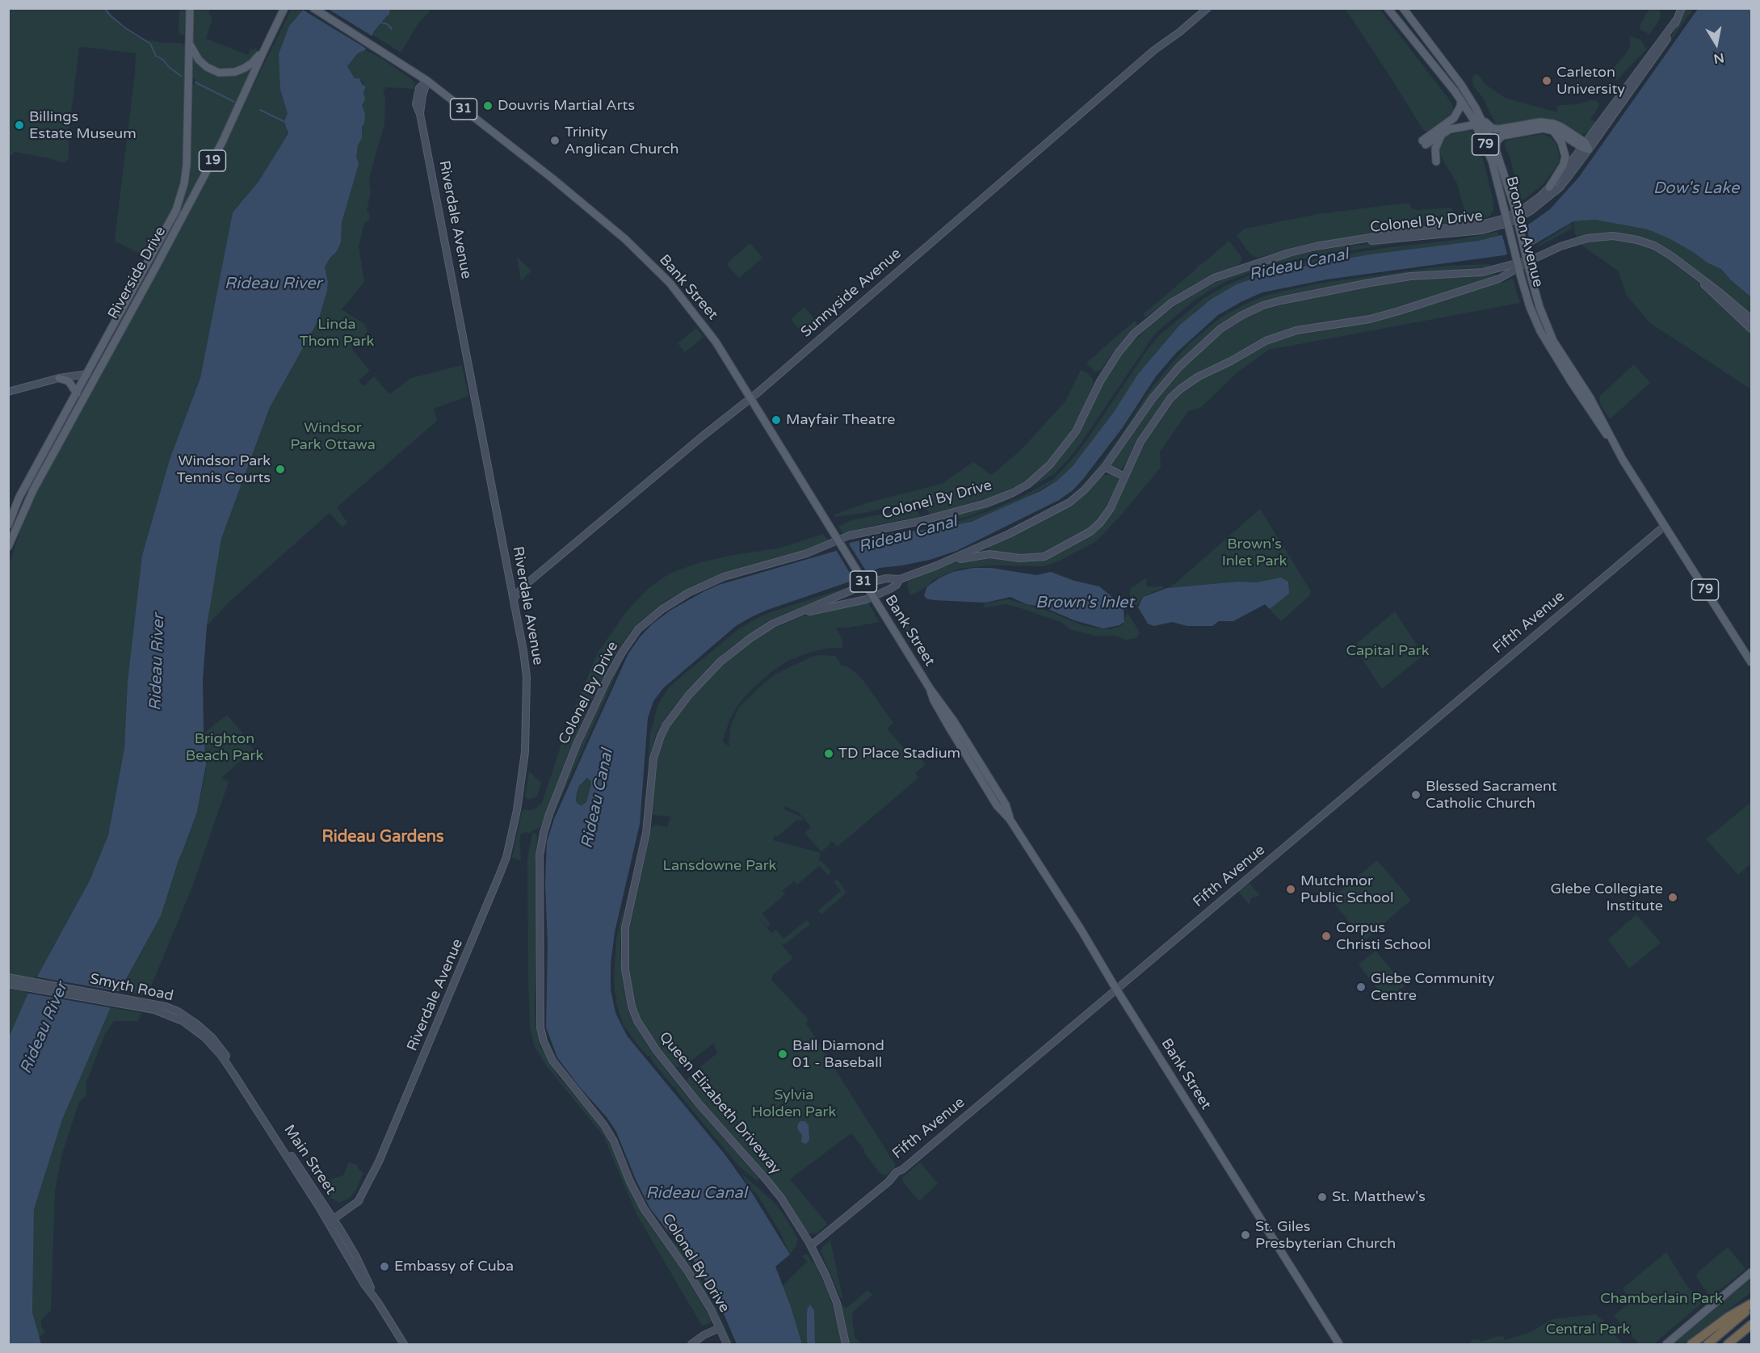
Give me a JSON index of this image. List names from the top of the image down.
{
  "streets": {
    "main road": [
      "31",
      "79",
      "19",
      "Riverdale Avenue",
      "Colonel By Drive",
      "Bronson Avenue",
      "Riverside Drive",
      "Bank Street",
      "Sunnyside Avenue",
      "Fifth Avenue",
      "Smyth Road",
      "Queen Elizabeth Driveway",
      "Main Street"
    ]
  },
  "crossings": [
    ["Riverdale Avenue", "Bank Street"],
    ["Riverdale Avenue", "Sunnyside Avenue"],
    ["Riverdale Avenue", "Main Street"],
    ["Bronson Avenue", "Fifth Avenue"],
    ["Bank Street", "Sunnyside Avenue"],
    ["Bank Street", "Fifth Avenue"],
    ["Fifth Avenue", "Queen Elizabeth Driveway"],
    ["Smyth Road", "Main Street"]
  ],
  "districts": ["Rideau Gardens"],
  "water": [
    "Dow's Lake",
    "Rideau Canal",
    "Rideau River",
    "Brown's Inlet"
  ],
  "parks": [
    "Linda Thom Park",
    "Windsor Park Ottawa",
    "Brown's Inlet Park",
    "Capital Park",
    "Brighton Beach Park",
    "Lansdowne Park",
    "Sylvia Holden Park",
    "Chamberlain Park",
    "Central Park"
  ],
  "places": [
    "Carleton University",
    "Douvris Martial Arts",
    "Billings Estate Museum",
    "Trinity Anglican Church",
    "Mayfair Theatre",
    "Windsor Park Tennis Courts",
    "TD Place Stadium",
    "Blessed Sacrament Catholic Church",
    "Mutchmor Public School",
    "Glebe Collegiate Institute",
    "Corpus Christi School",
    "Glebe Community Centre",
    "Ball Diamond 01 - Baseball",
    "St. Matthew's",
    "St. Giles Presbyterian Church",
    "Embassy of Cuba"
  ],
  "north": "bottom"
}
